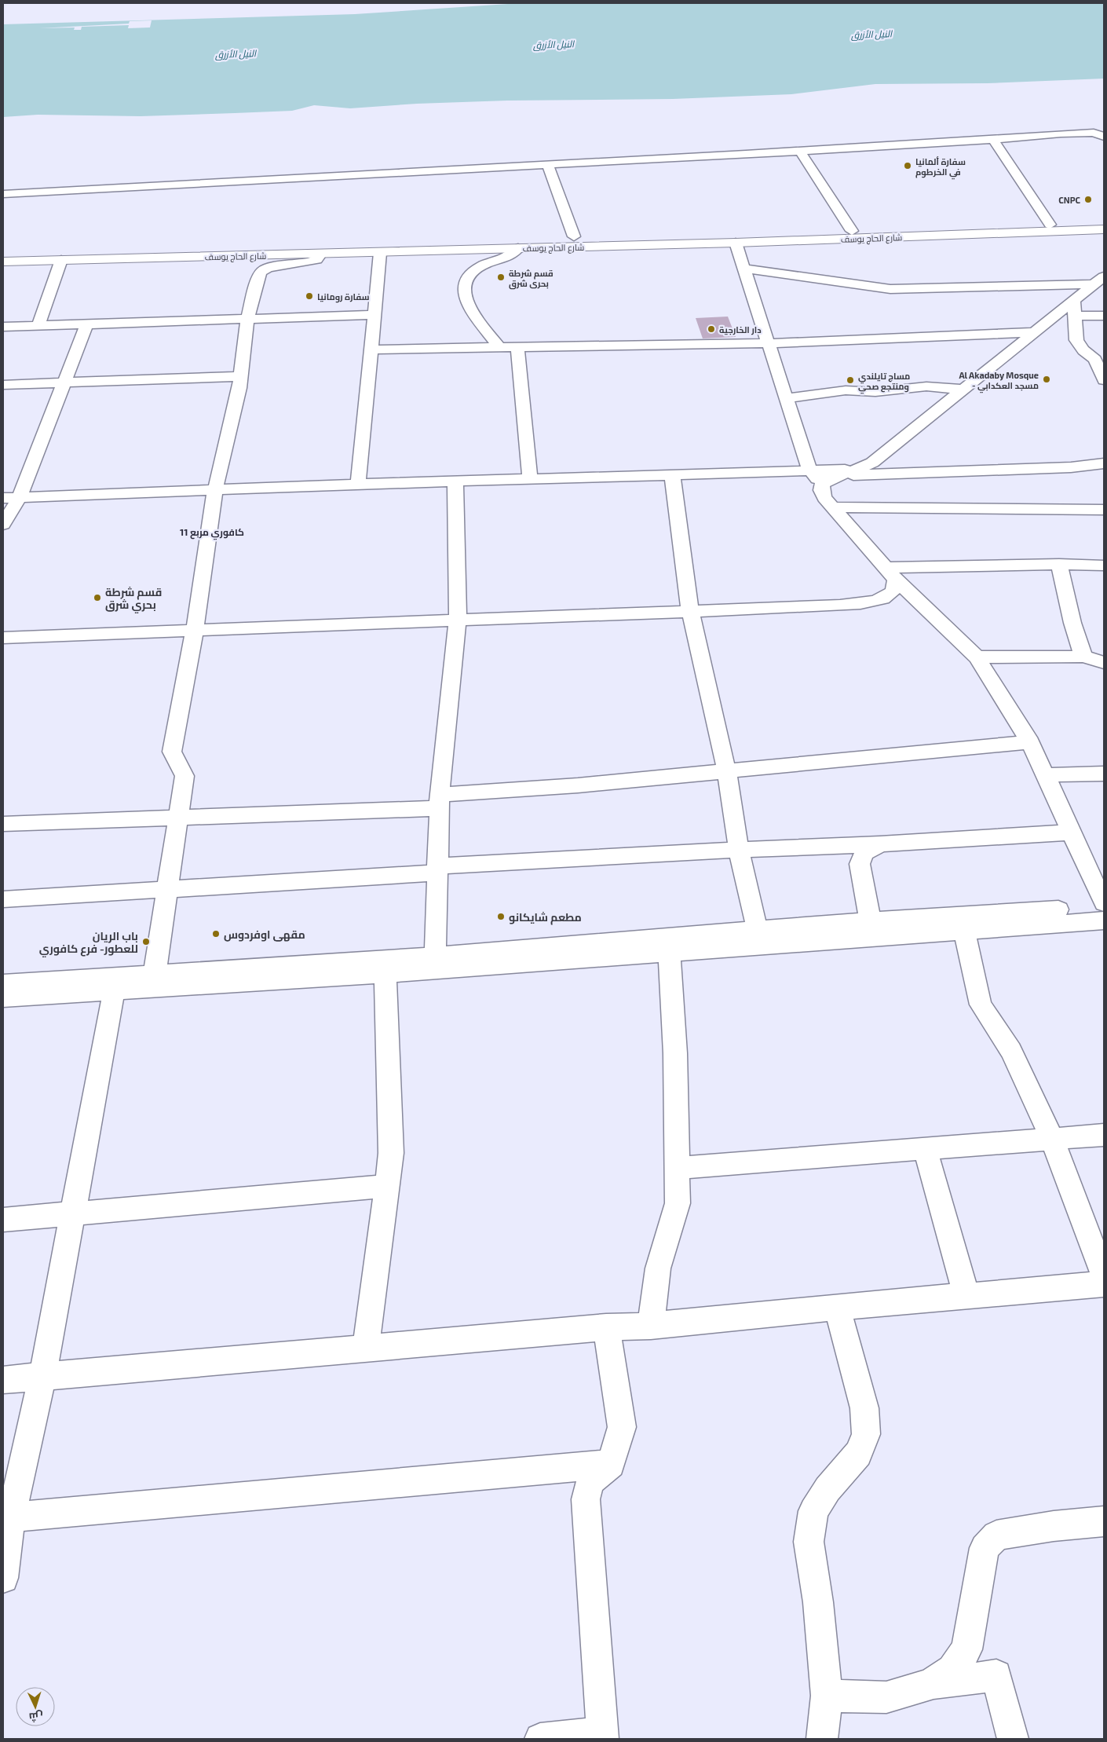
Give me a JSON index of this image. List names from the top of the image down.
{
  "streets": {
    "main road": ["شارع الحاج يوسف"]
  },
  "districts": ["كافوري مربع 11"],
  "water": ["النيل الأزرق"],
  "places": [
    "سفارة ألمانيا في الخرطوم",
    "CNPC",
    "قسم شرطة بحرى شرق",
    "سفارة رومانيا",
    "دار الخارجية",
    "Al Akadaby Mosque - مسجد العكدابي",
    "مساج تايلندي ومنتجع صحي",
    "قسم شرطة بحري شرق",
    "مطعم شايكانو",
    "مقهى اوفردوس",
    "باب الريان للعطور- فرع كافوري"
  ],
  "north": "bottom"
}
